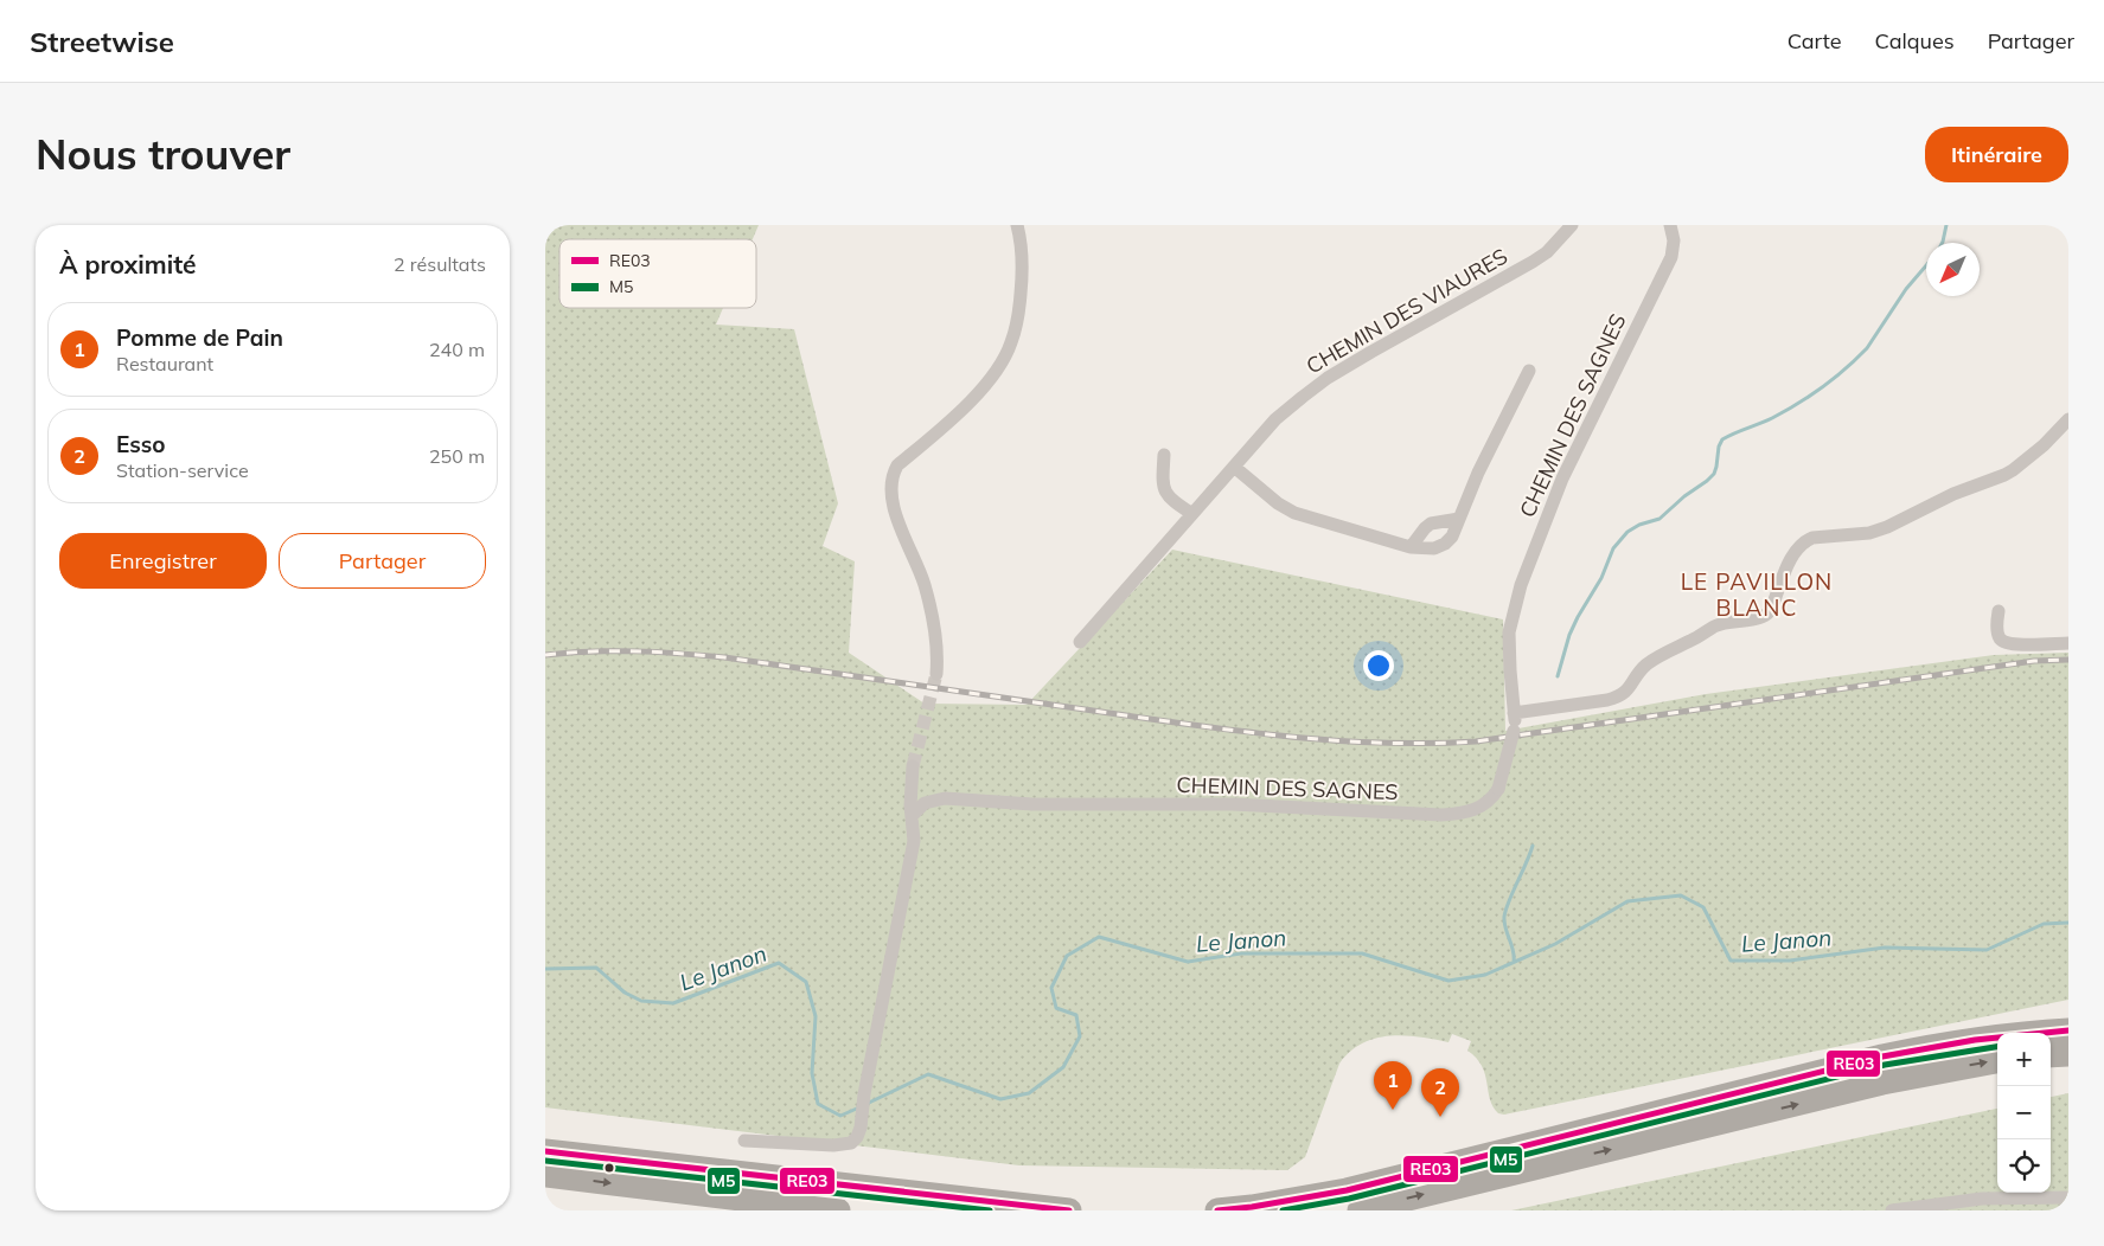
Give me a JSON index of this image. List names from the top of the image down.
{
  "streets": {
    "street": ["CHEMIN DES VIAURES", "CHEMIN DES SAGNES"]
  },
  "districts": ["LE PAVILLON BLANC"],
  "water": ["Le Janon"],
  "lines": ["transit line RE03", "transit line M5"],
  "legend": ["RE03", "M5"],
  "north": "bottom left",
  "page": {
    "header": "Streetwise",
    "nav": ["Carte", "Calques", "Partager"],
    "buttons": [
      "Itinéraire",
      ["Enregistrer", "Partager"]
    ],
    "title": "Nous trouver",
    "heading": ["À proximité", "2 résultats"],
    "list": [
      {
        "mark": "1",
        "name": "Pomme de Pain",
        "note": "Restaurant",
        "value": "240 m"
      },
      {
        "mark": "2",
        "name": "Esso",
        "note": "Station-service",
        "value": "250 m"
      }
    ],
    "map_buttons": ["+", "−"],
    "pins": ["1", "2"]
  }
}
